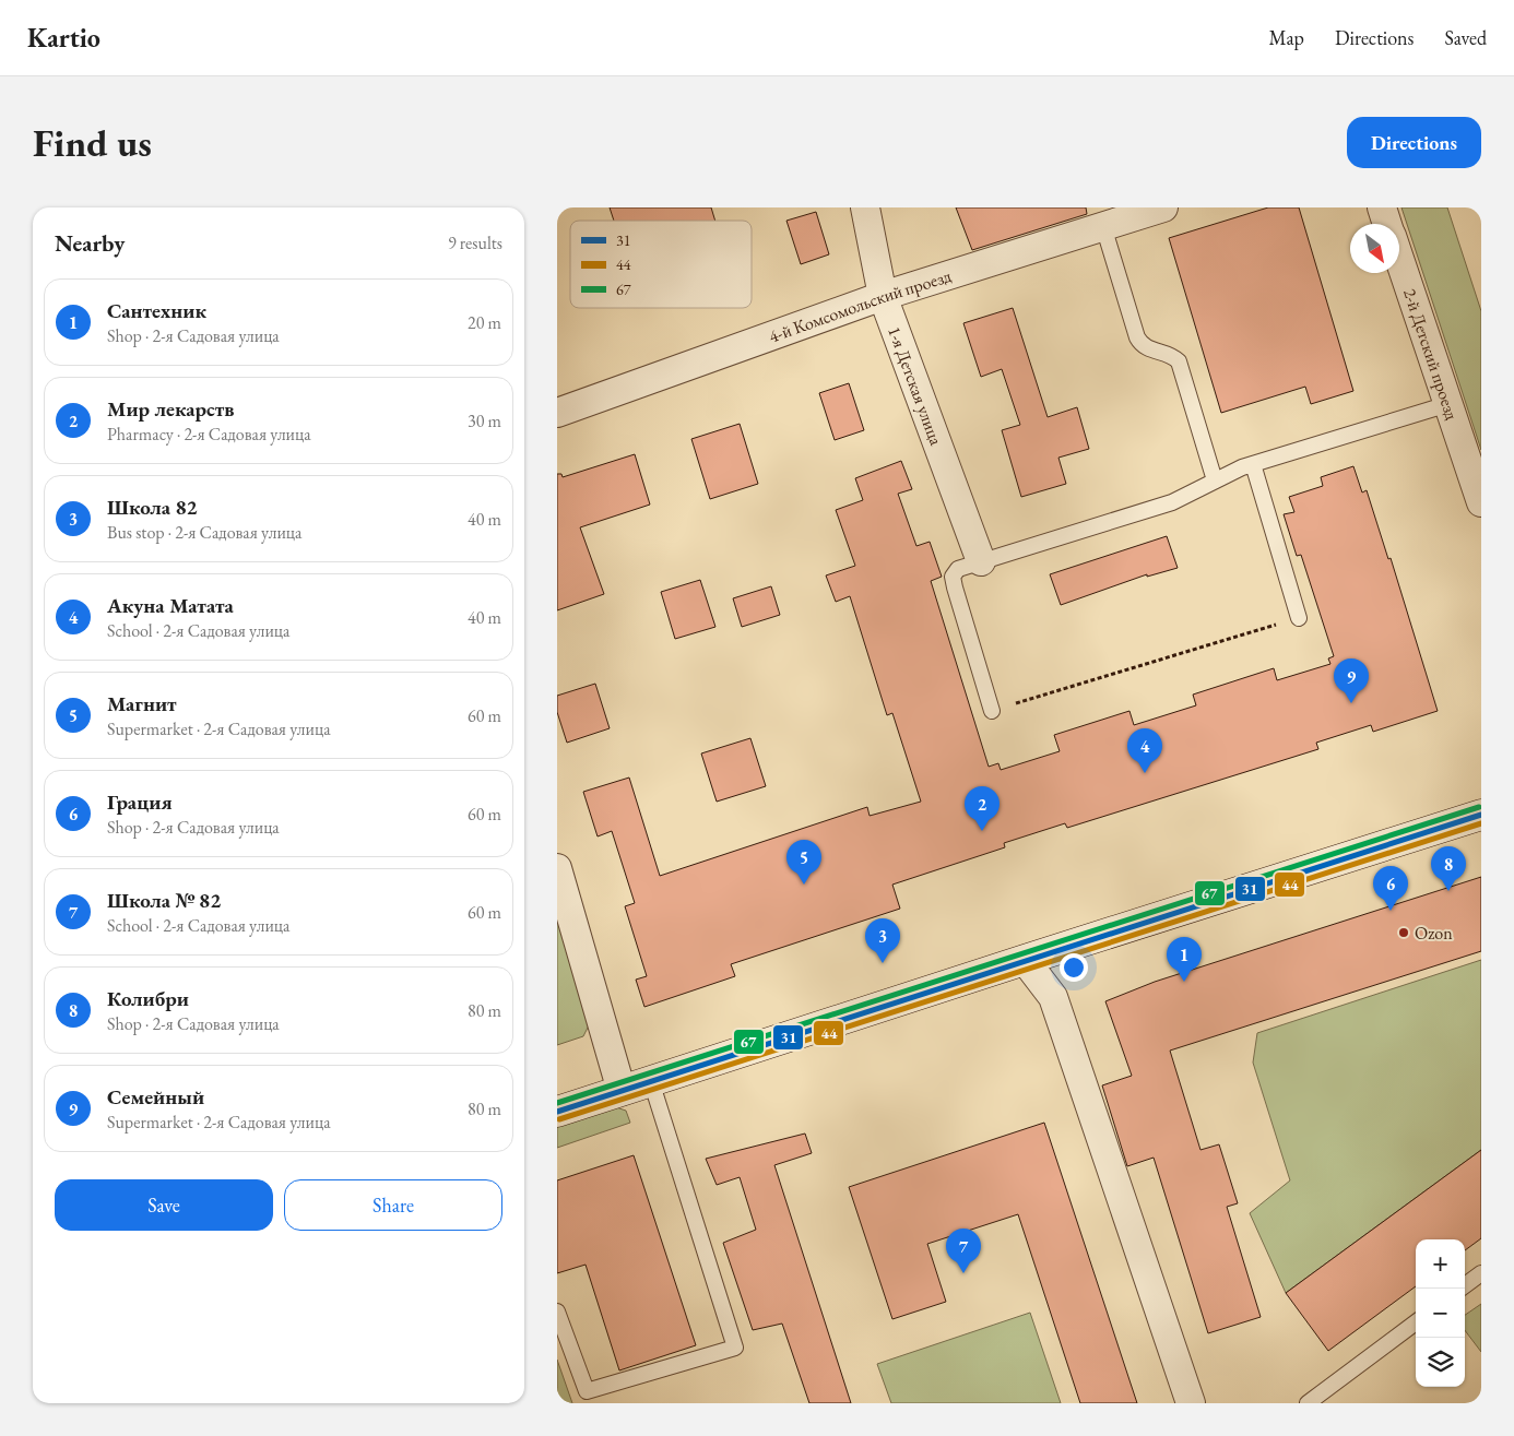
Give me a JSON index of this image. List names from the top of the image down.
{
  "streets": {
    "street": ["4-й Комсомольский проезд", "2-й Детский проезд", "1-я Детская улица"]
  },
  "crossings": [
    ["4-й Комсомольский проезд", "1-я Детская улица"]
  ],
  "places": ["Ozon"],
  "lines": ["transit line 67", "transit line 31", "transit line 44"],
  "legend": ["31", "44", "67"],
  "north": "bottom right",
  "page": {
    "header": "Kartio",
    "nav": ["Map", "Directions", "Saved"],
    "buttons": [
      "Directions",
      ["Save", "Share"]
    ],
    "title": "Find us",
    "heading": ["Nearby", "9 results"],
    "list": [
      {
        "mark": "1",
        "name": "Сантехник",
        "note": "Shop · 2-я Садовая улица",
        "value": "20 m"
      },
      {
        "mark": "2",
        "name": "Мир лекарств",
        "note": "Pharmacy · 2-я Садовая улица",
        "value": "30 m"
      },
      {
        "mark": "3",
        "name": "Школа 82",
        "note": "Bus stop · 2-я Садовая улица",
        "value": "40 m"
      },
      {
        "mark": "4",
        "name": "Акуна Матата",
        "note": "School · 2-я Садовая улица",
        "value": "40 m"
      },
      {
        "mark": "5",
        "name": "Магнит",
        "note": "Supermarket · 2-я Садовая улица",
        "value": "60 m"
      },
      {
        "mark": "6",
        "name": "Грация",
        "note": "Shop · 2-я Садовая улица",
        "value": "60 m"
      },
      {
        "mark": "7",
        "name": "Школа № 82",
        "note": "School · 2-я Садовая улица",
        "value": "60 m"
      },
      {
        "mark": "8",
        "name": "Колибри",
        "note": "Shop · 2-я Садовая улица",
        "value": "80 m"
      },
      {
        "mark": "9",
        "name": "Семейный",
        "note": "Supermarket · 2-я Садовая улица",
        "value": "80 m"
      }
    ],
    "pins": [
      "9",
      "4",
      "2",
      "5",
      "8",
      "6",
      "3",
      "1",
      "7"
    ],
    "map_buttons": ["+", "−"]
  }
}
